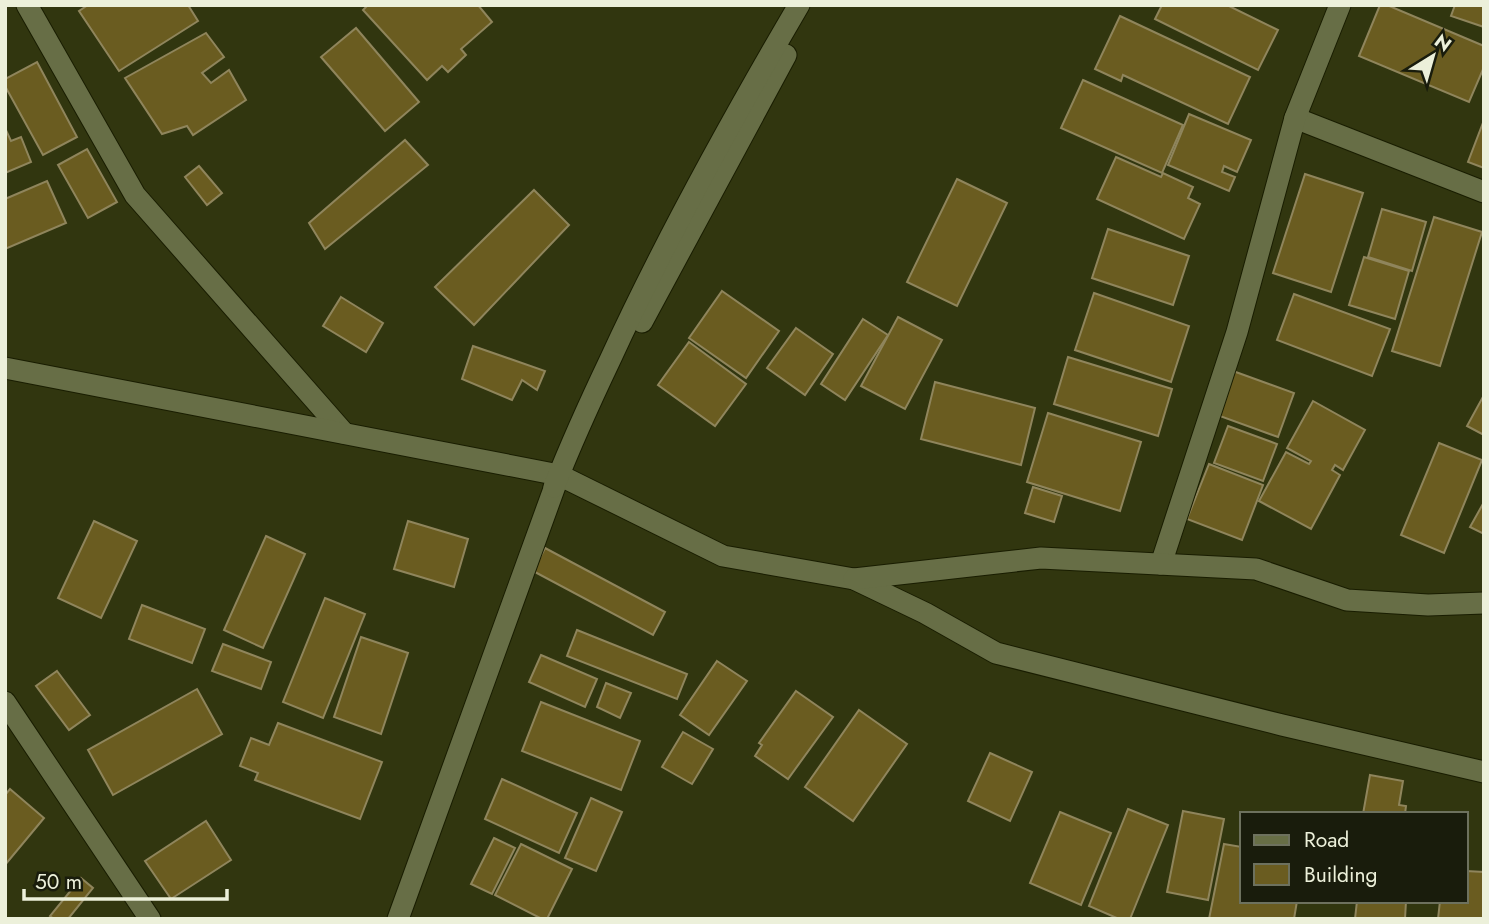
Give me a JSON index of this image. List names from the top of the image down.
{
  "legend": ["Road", "Building"],
  "scale_bar": "50 m",
  "north": "top right"
}
